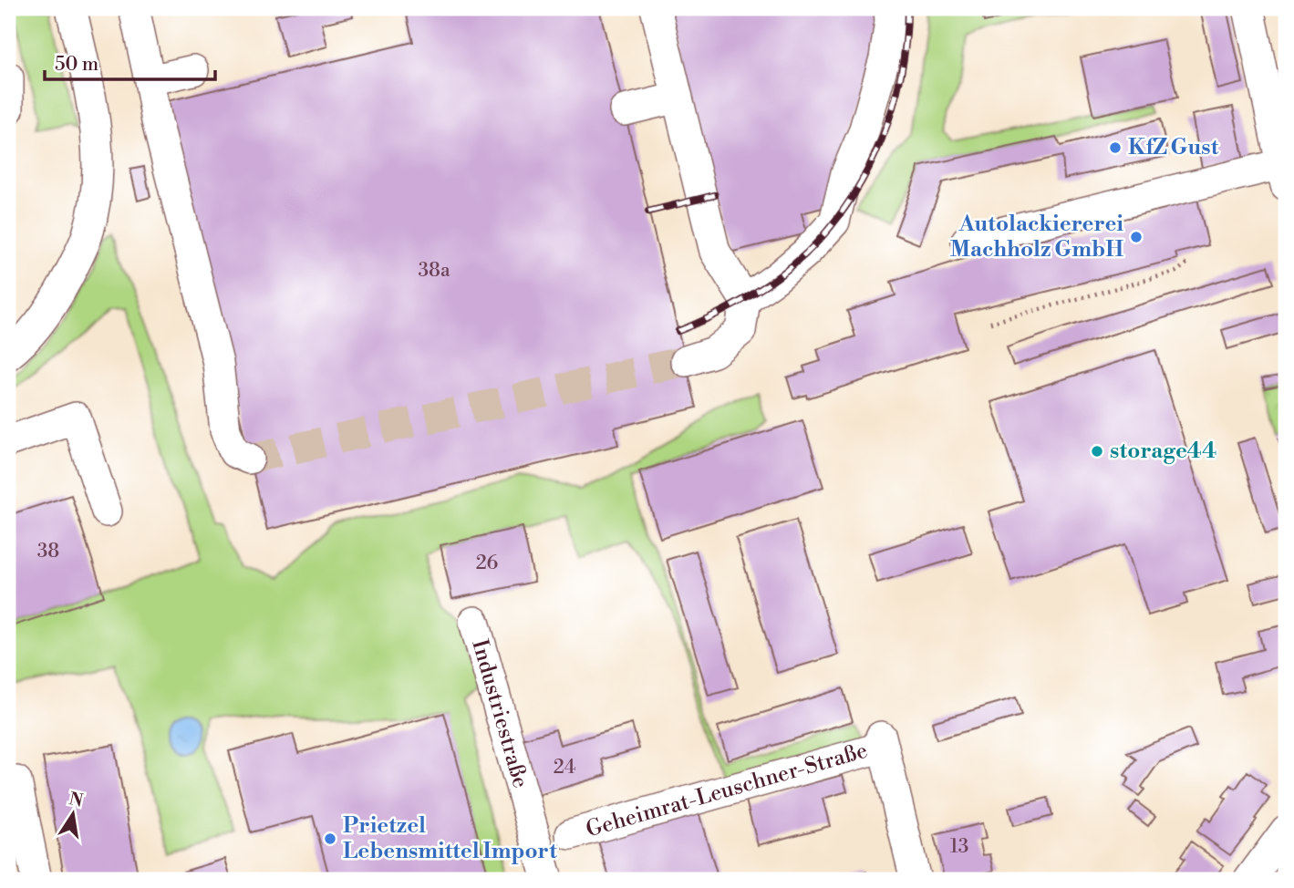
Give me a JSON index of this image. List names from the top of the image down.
{
  "streets": {
    "street": ["Industriestraße", "Geheimrat-Leuschner-Straße"]
  },
  "places": [
    "KfZ Gust",
    "Autolackiererei Machholz GmbH",
    "storage44",
    "Prietzel Lebensmittel Import"
  ],
  "house_numbers": [
    "38a",
    "38",
    "26",
    "24",
    "13"
  ],
  "scale_bar": "50 m",
  "north": "top"
}
